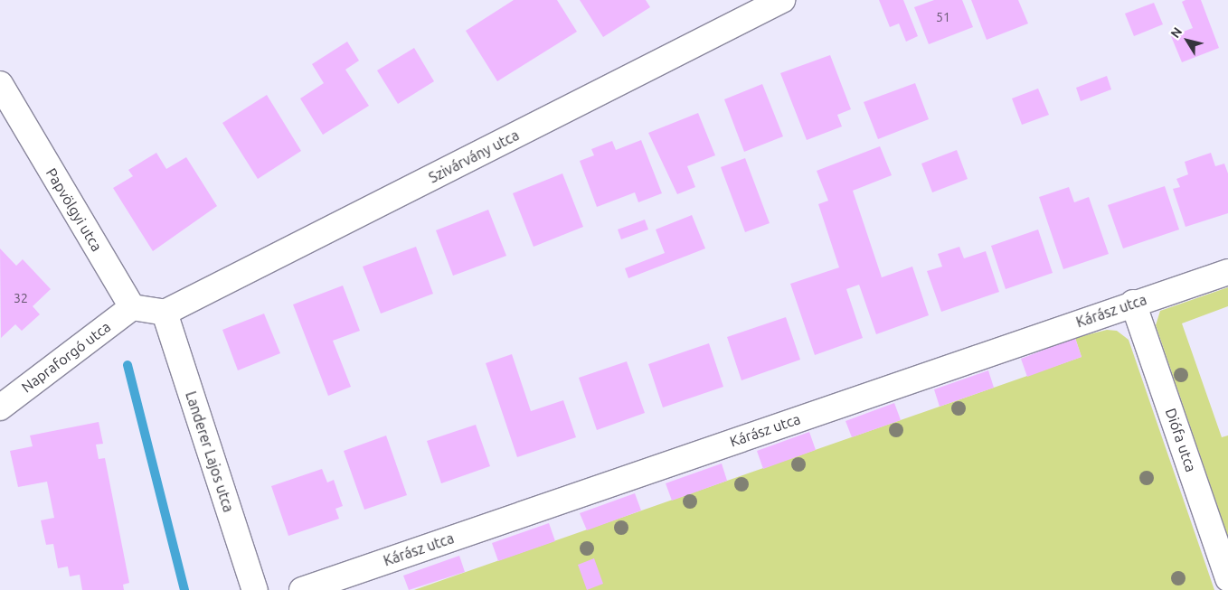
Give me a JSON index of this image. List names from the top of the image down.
{
  "streets": {
    "street": [
      "Szivárvány utca",
      "Papvölgyi utca",
      "Kárász utca",
      "Napraforgó utca",
      "Diófa utca",
      "Landerer Lajos utca"
    ]
  },
  "crossings": [
    ["Szivárvány utca", "Landerer Lajos utca"],
    ["Papvölgyi utca", "Napraforgó utca"],
    ["Kárász utca", "Diófa utca"]
  ],
  "house_numbers": ["51", "32"],
  "north": "top left"
}
